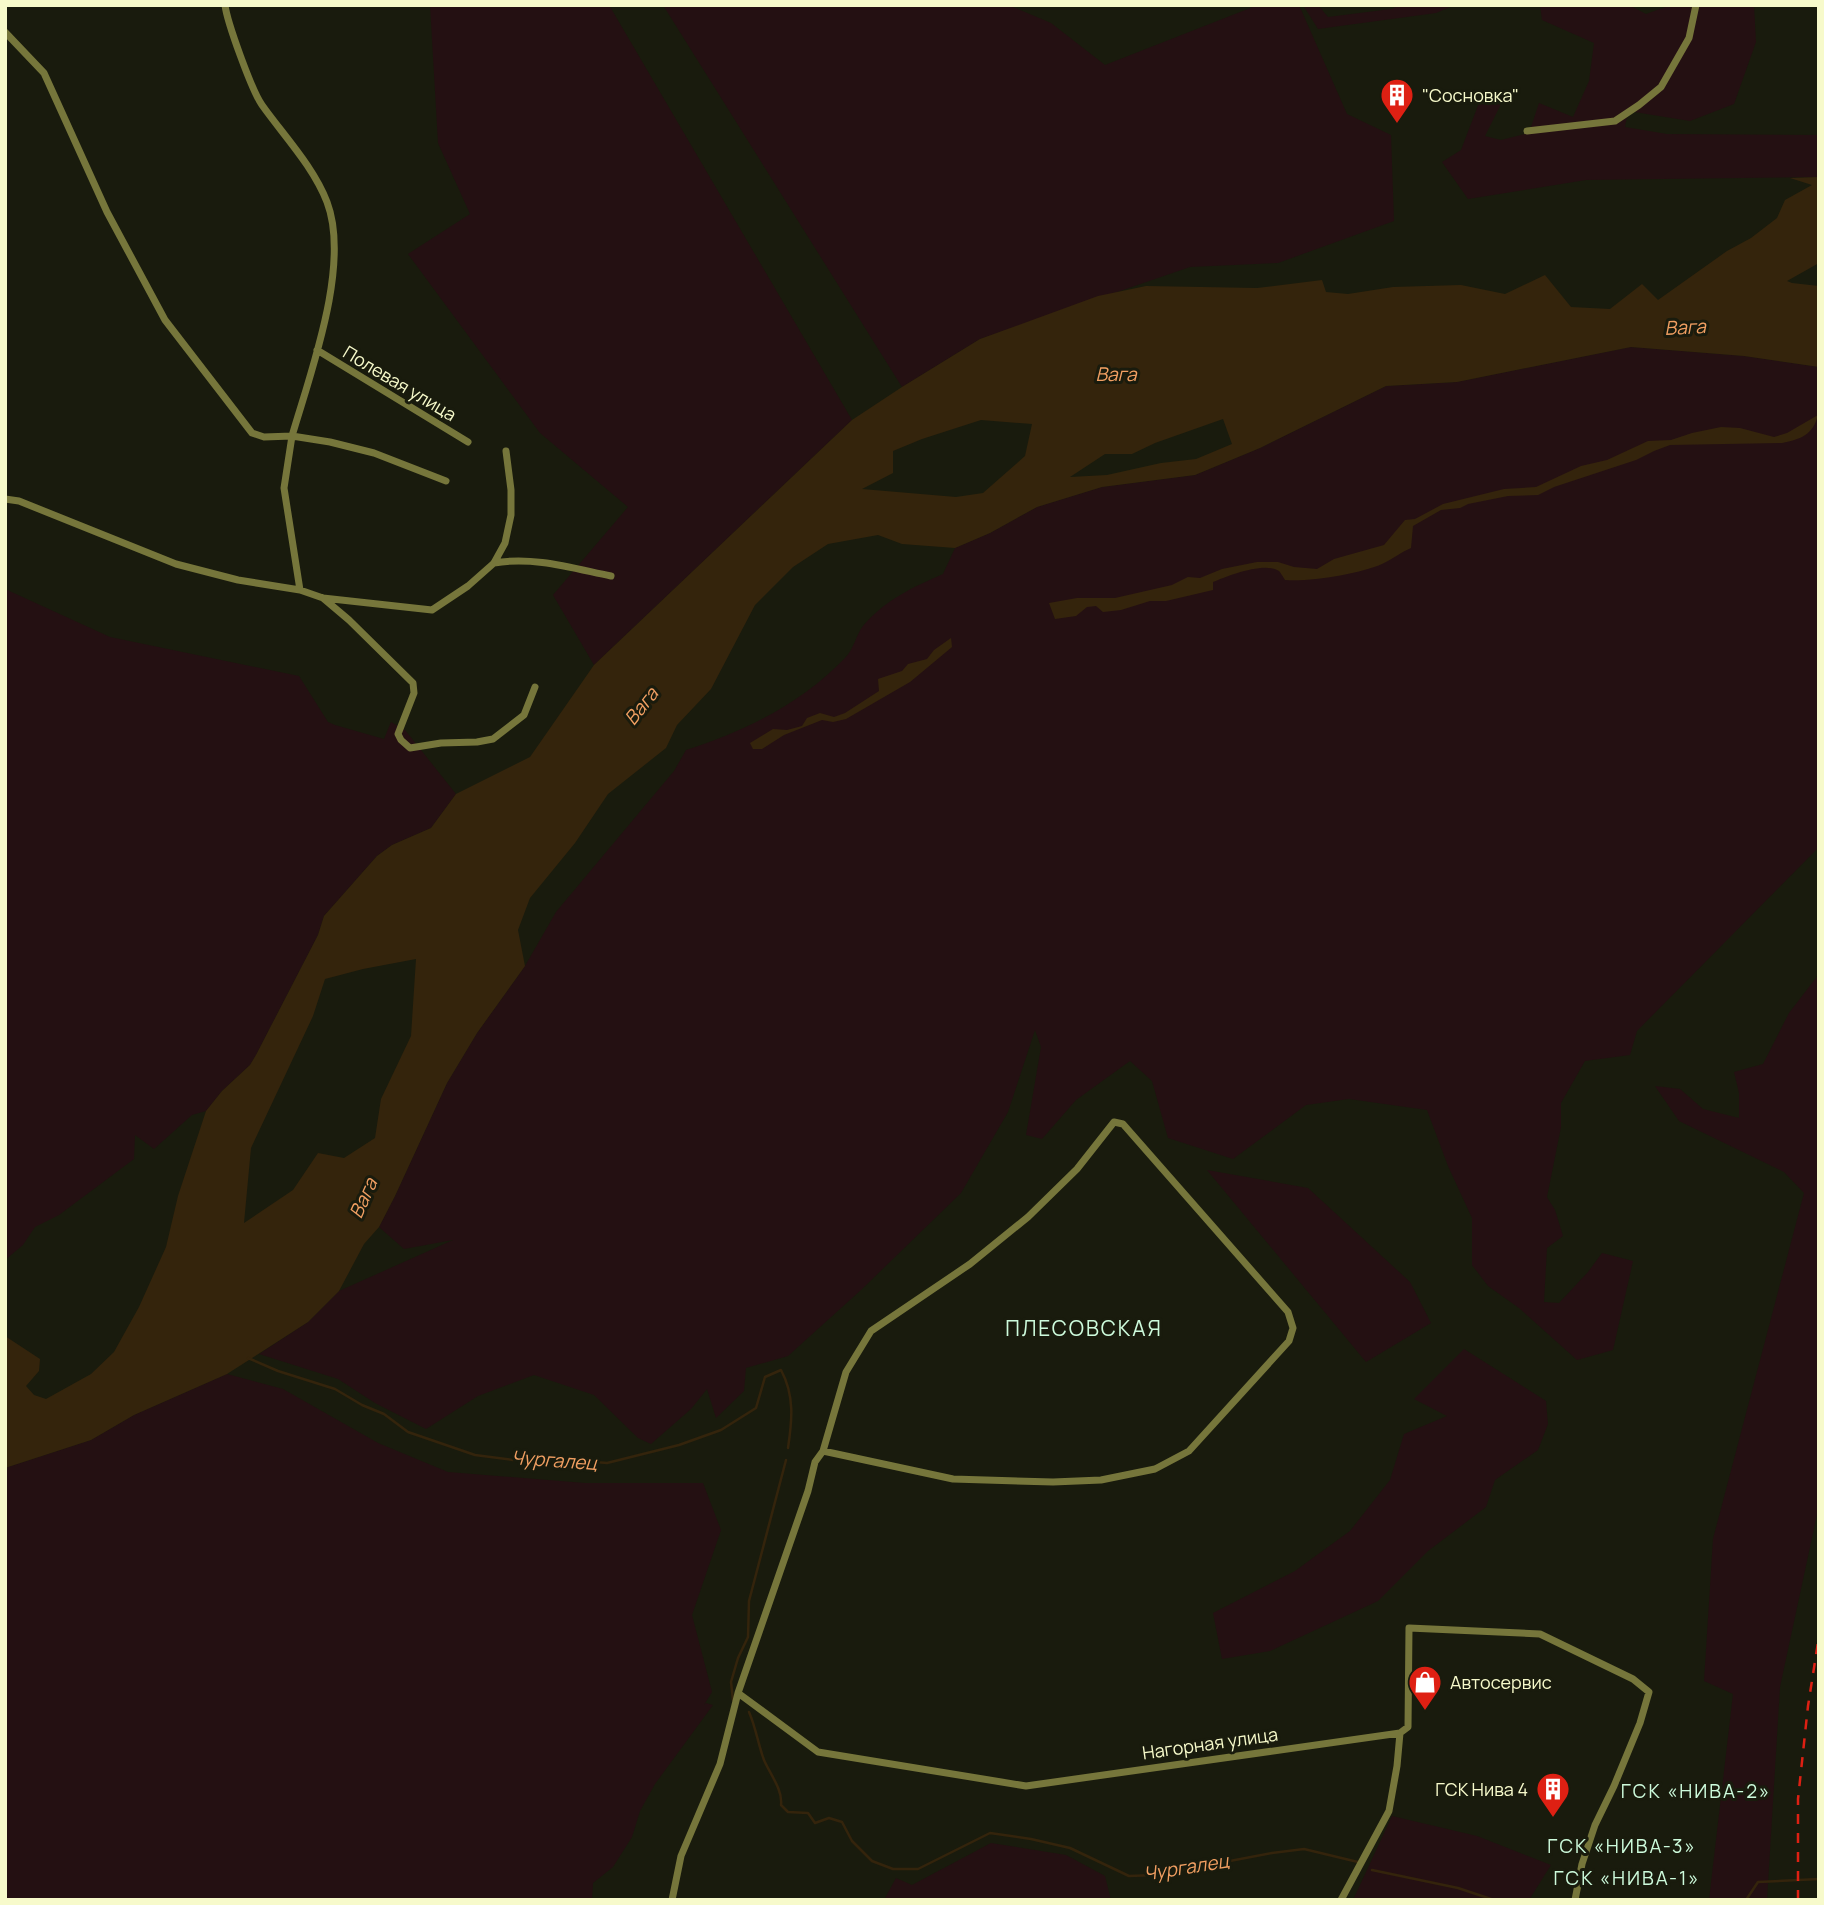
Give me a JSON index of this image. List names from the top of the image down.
{
  "streets": {
    "street": ["Полевая улица", "Нагорная улица"]
  },
  "districts": [
    "ПЛЕСОВСКАЯ",
    "ГСК «НИВА-2»",
    "ГСК «НИВА-3»",
    "ГСК «НИВА-1»"
  ],
  "water": ["Вага", "Чургалец"],
  "places": {
    "building": ["\"Сосновка\"", "ГСК Нива 4"],
    "shop": ["Автосервис"]
  }
}
